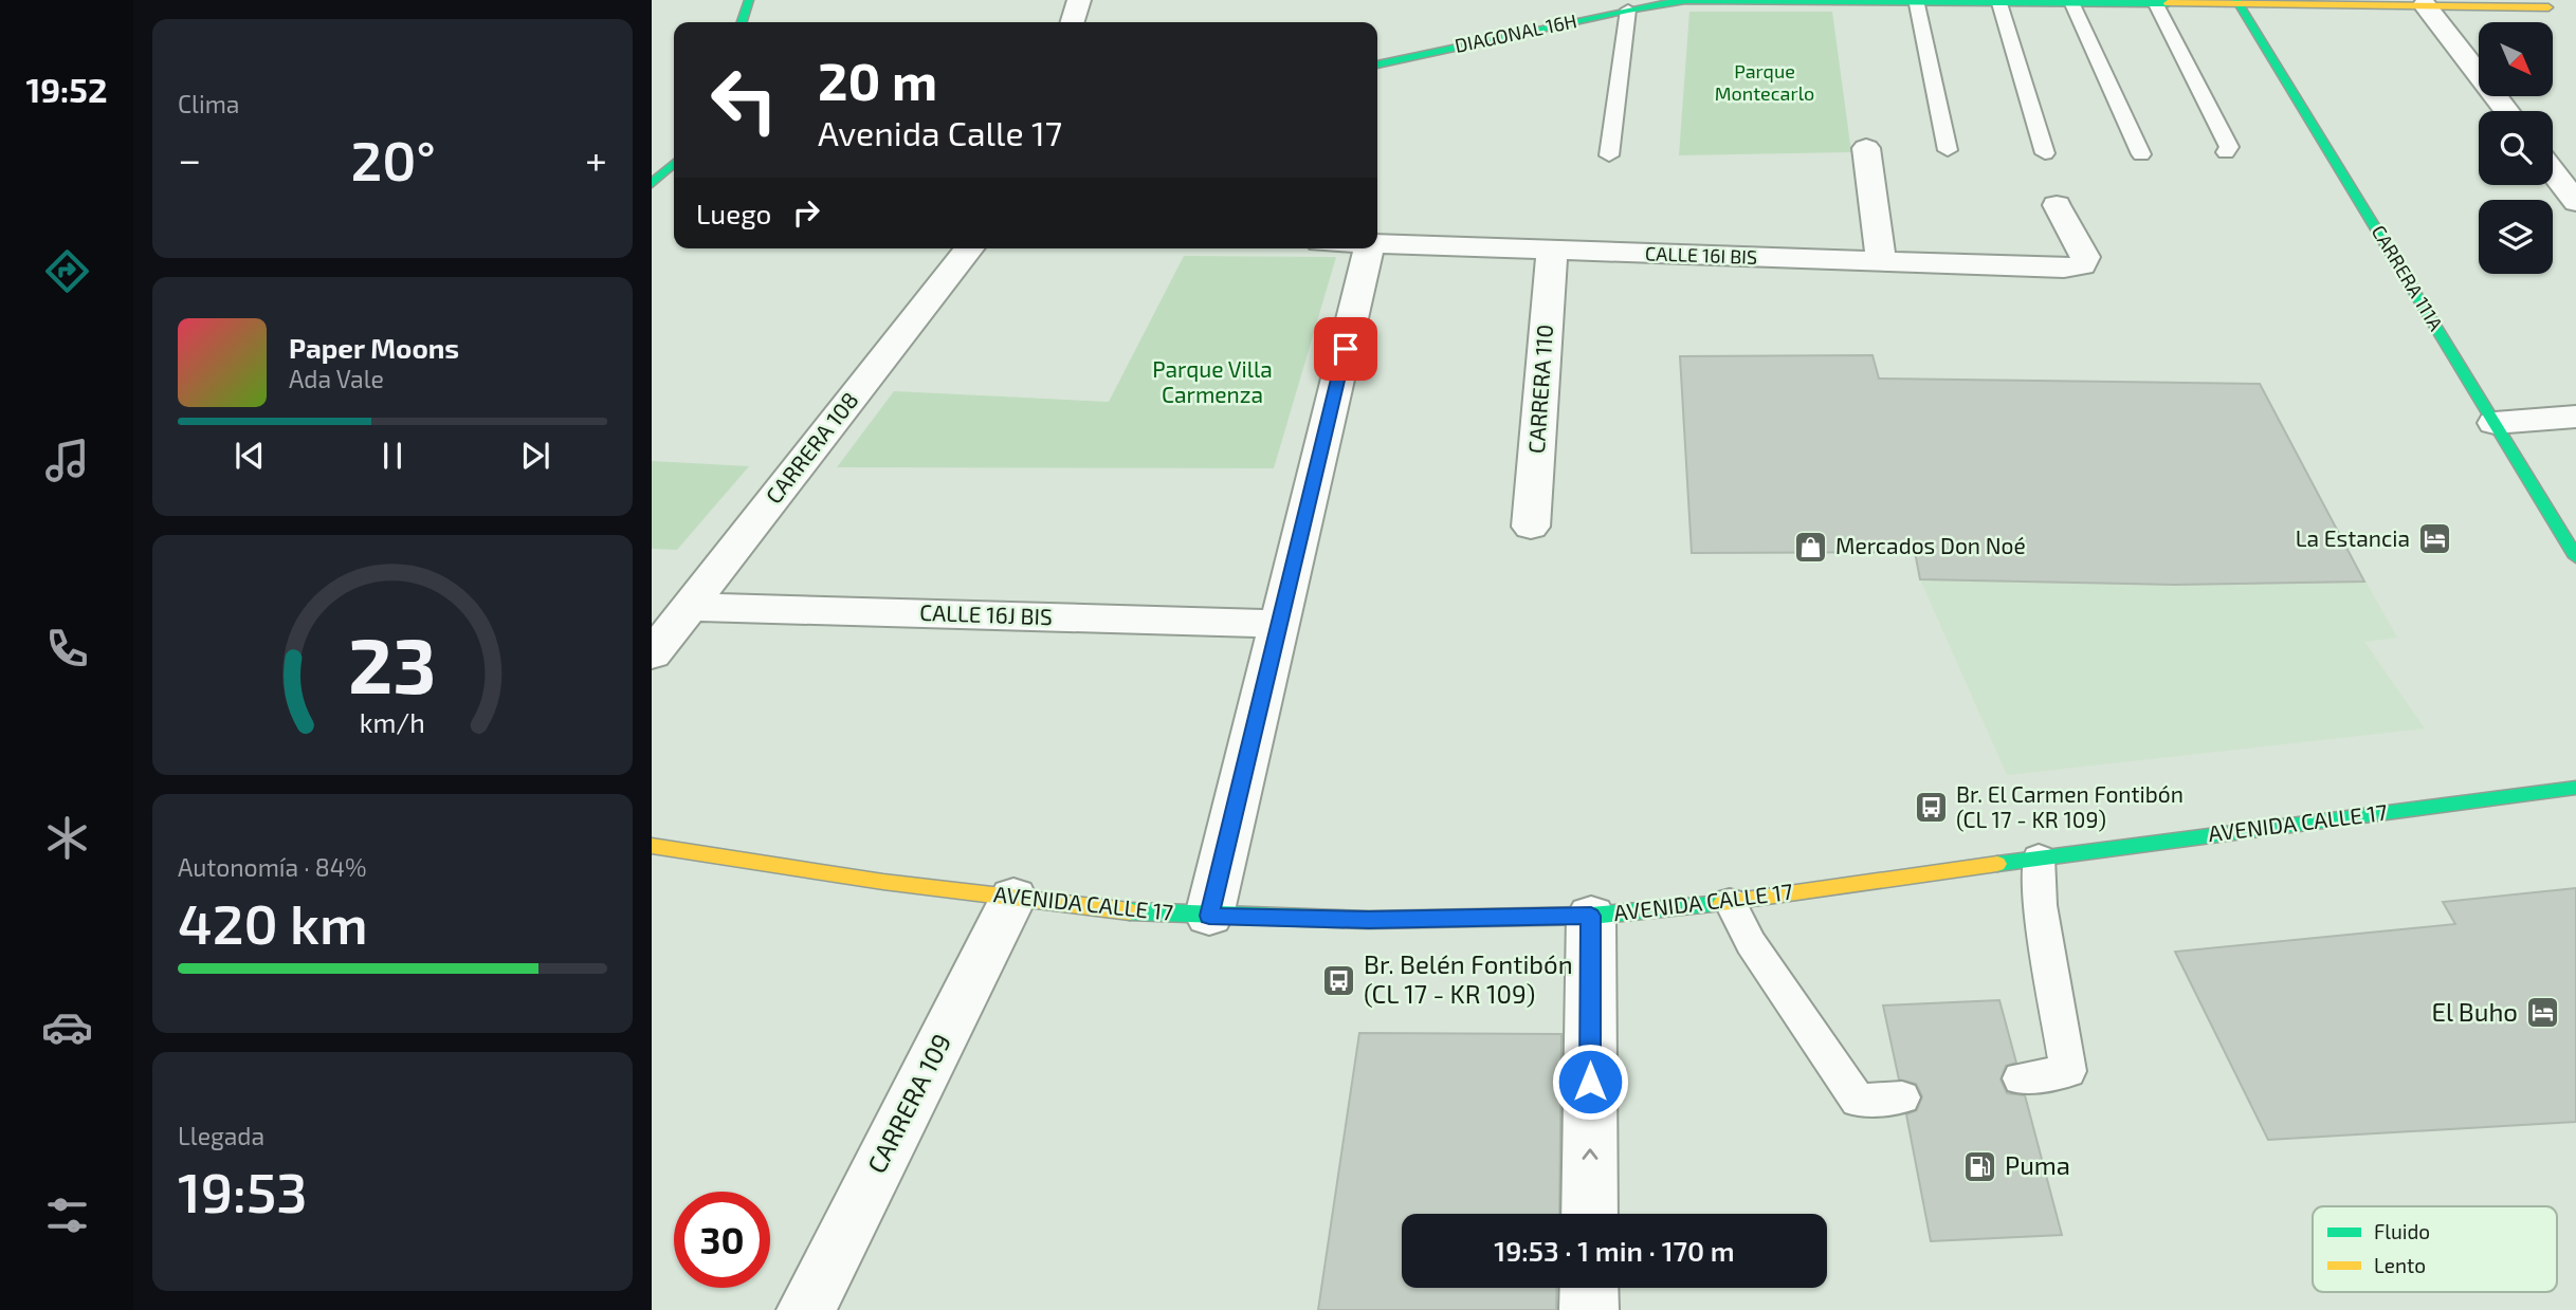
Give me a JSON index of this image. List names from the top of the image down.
{
  "streets": {
    "street": [
      "DIAGONAL 16H",
      "CALLE 16I BIS",
      "CARRERA 111A",
      "CARRERA 110",
      "CARRERA 108",
      "CALLE 16J BIS",
      "AVENIDA CALLE 17",
      "CARRERA 109"
    ]
  },
  "crossings": [
    ["DIAGONAL 16H", "CARRERA 111A"],
    ["CALLE 16I BIS", "CARRERA 110"],
    ["CARRERA 108", "CALLE 16J BIS"],
    ["AVENIDA CALLE 17", "CARRERA 109"]
  ],
  "parks": ["Parque Montecarlo", "Parque Villa Carmenza"],
  "places": {
    "hotel": ["La Estancia", "El Buho"],
    "shop": ["Mercados Don Noé"],
    "bus stop": ["Br. El Carmen Fontibón (CL 17 - KR 109)", "Br. Belén Fontibón (CL 17 - KR 109)"],
    "fuel station": ["Puma"]
  },
  "legend": ["Fluido", "Lento"],
  "north": "bottom right",
  "page": {
    "tabs": "19:52",
    "tile": [
      "Clima",
      ["Autonomía · 84%", "420 km"],
      ["Llegada", "19:53"]
    ],
    "turn": ["20 m", "Avenida Calle 17"],
    "heat": ["−", "20°", "+"],
    "then": "Luego",
    "song": ["Paper Moons", "Ada Vale"],
    "limit": "30",
    "trip": "19:53 · 1 min · 170 m",
    "gauge": ["23", "km/h"]
  }
}
